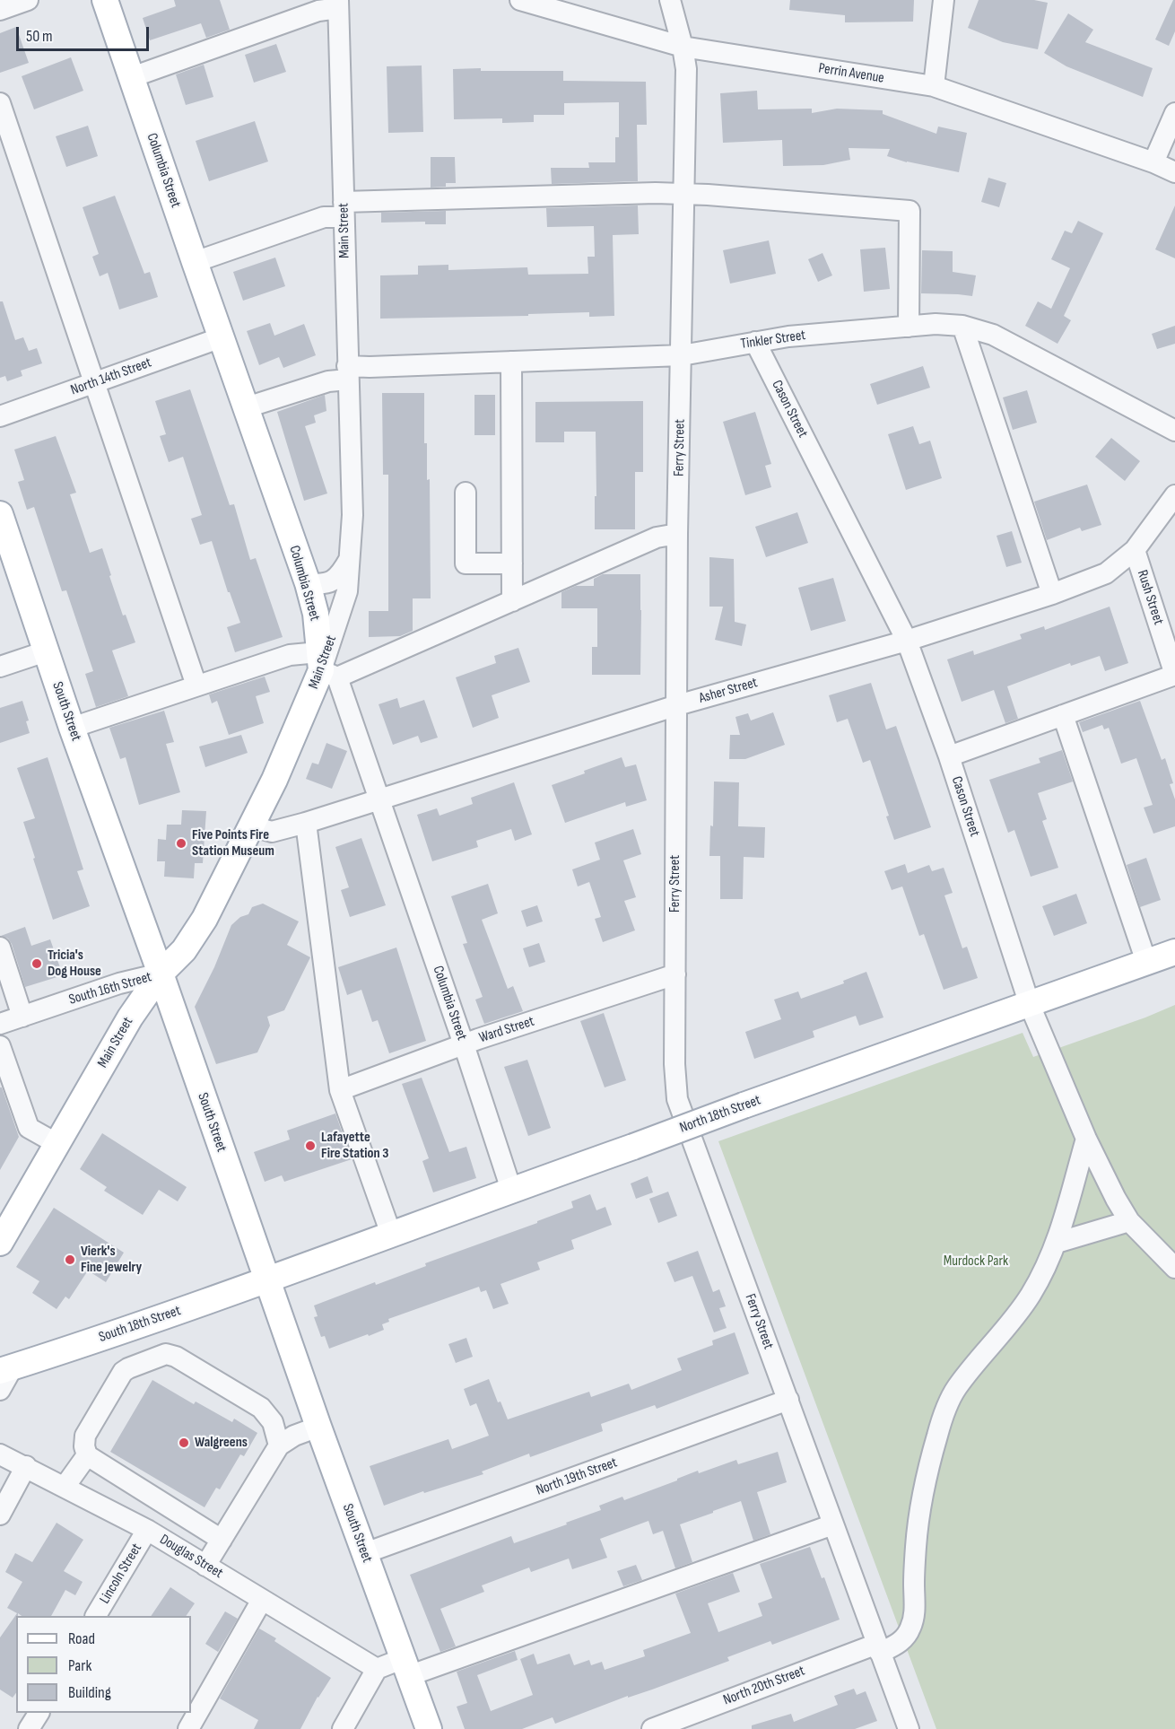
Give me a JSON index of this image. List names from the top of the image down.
{
  "streets": {
    "main road": [
      "Columbia Street",
      "Main Street",
      "South Street",
      "North 18th Street",
      "South 18th Street"
    ],
    "street": [
      "Perrin Avenue",
      "Tinkler Street",
      "North 14th Street",
      "Cason Street",
      "Ferry Street",
      "Rush Street",
      "Asher Street",
      "South 16th Street",
      "Ward Street",
      "North 19th Street",
      "Douglas Street",
      "Lincoln Street",
      "North 20th Street"
    ]
  },
  "crossings": [
    ["Perrin Avenue", "Ferry Street"],
    ["Columbia Street", "Main Street"],
    ["Columbia Street", "Tinkler Street"],
    ["Columbia Street", "North 14th Street"],
    ["Columbia Street", "Asher Street"],
    ["Columbia Street", "Ward Street"],
    ["Columbia Street", "North 18th Street"],
    ["Main Street", "Tinkler Street"],
    ["Main Street", "Asher Street"],
    ["Main Street", "South Street"],
    ["Main Street", "South 16th Street"],
    ["Tinkler Street", "Cason Street"],
    ["Tinkler Street", "Ferry Street"],
    ["Cason Street", "Asher Street"],
    ["Cason Street", "North 18th Street"],
    ["Cason Street", "North 20th Street"],
    ["Ferry Street", "Asher Street"],
    ["Ferry Street", "Ward Street"],
    ["Ferry Street", "North 19th Street"],
    ["Ferry Street", "North 20th Street"],
    ["Rush Street", "Asher Street"],
    ["South Street", "South 16th Street"],
    ["South Street", "North 18th Street"],
    ["South Street", "South 18th Street"],
    ["South Street", "North 19th Street"],
    ["North 18th Street", "South 18th Street"],
    ["Douglas Street", "Lincoln Street"]
  ],
  "parks": ["Murdock Park"],
  "places": [
    "Five Points Fire Station Museum",
    "Tricia's Dog House",
    "Lafayette Fire Station 3",
    "Vierk's Fine Jewelry",
    "Walgreens"
  ],
  "legend": ["Road", "Park", "Building"],
  "scale_bar": "50 m"
}
